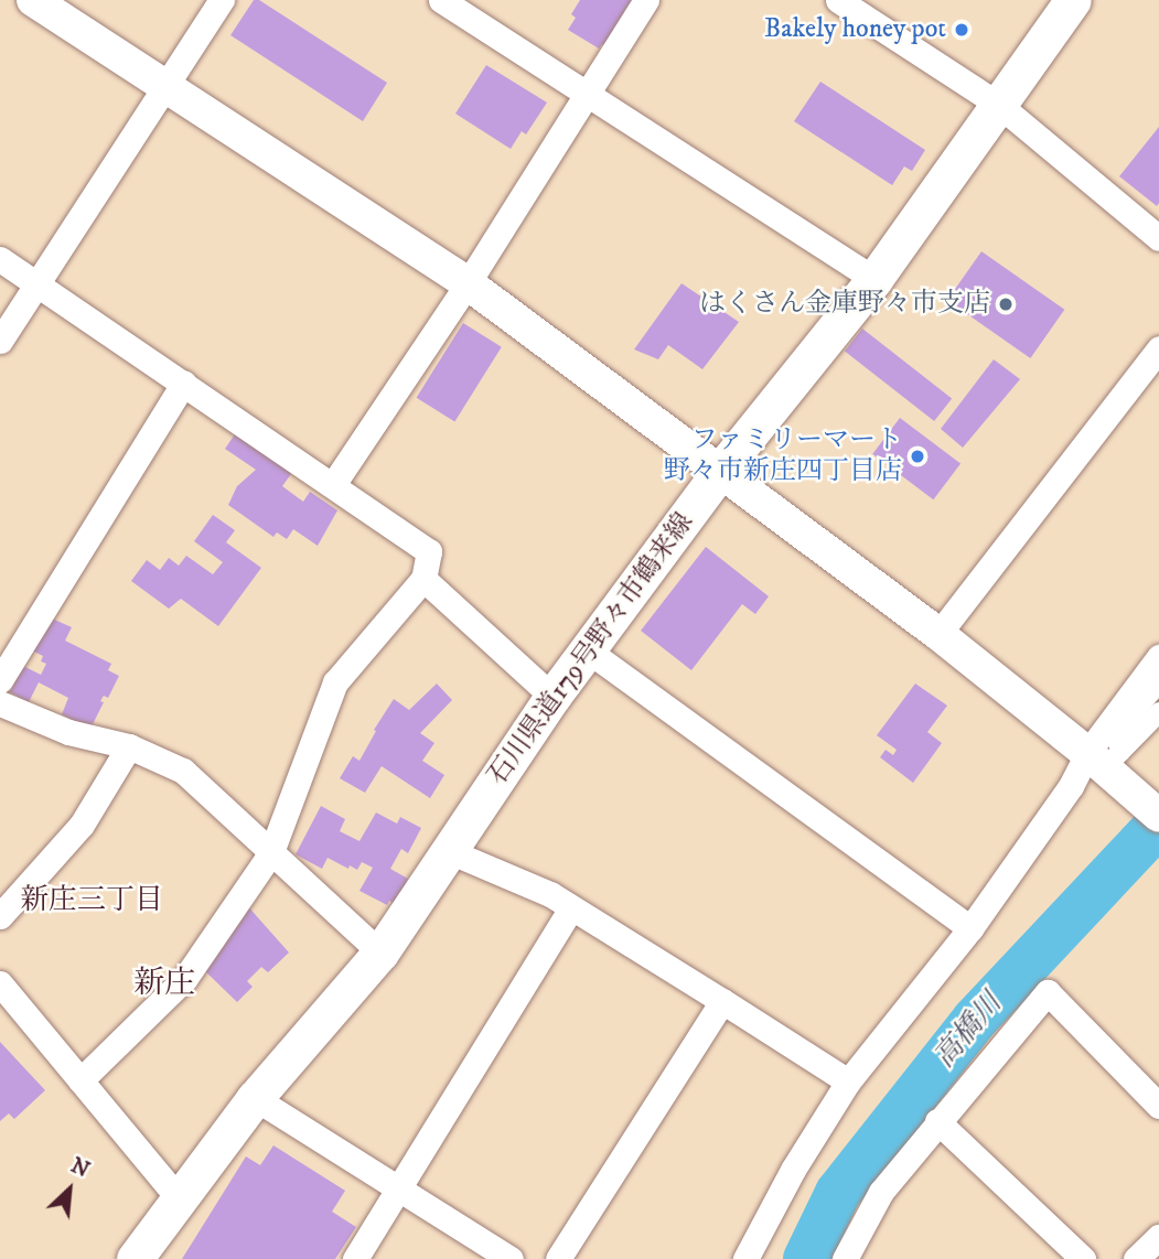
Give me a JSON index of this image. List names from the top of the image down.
{
  "streets": {
    "main road": ["石川県道179号野々市鶴来線"]
  },
  "districts": ["新庄三丁目", "新庄"],
  "water": ["高橋川"],
  "places": ["Bakely honey pot", "はくさん金庫野々市支店", "ファミリーマート 野々市新庄四丁目店"],
  "north": "top right"
}
